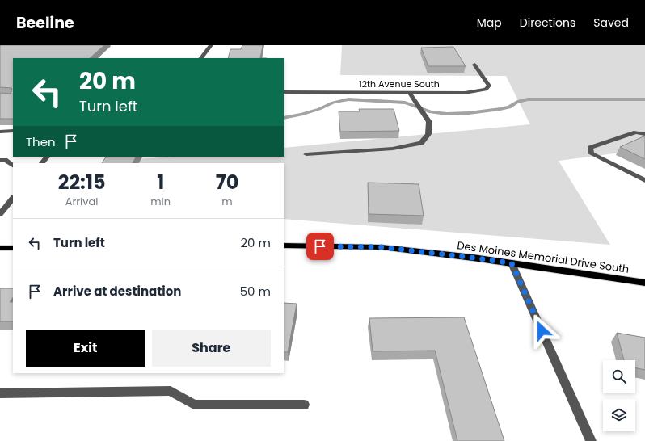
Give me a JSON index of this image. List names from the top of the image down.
{
  "streets": {
    "main road": ["Des Moines Memorial Drive South"],
    "street": ["12th Avenue South"]
  },
  "page": {
    "header": "Beeline",
    "nav": ["Map", "Directions", "Saved"],
    "turn": ["20 m", "Turn left"],
    "then": "Then",
    "eta": [
      "22:15",
      "Arrival",
      "1",
      "min",
      "70",
      "m"
    ],
    "list": [
      {
        "name": "Turn left",
        "value": "20 m"
      },
      {
        "name": "Arrive at destination",
        "value": "50 m"
      }
    ],
    "buttons": ["Exit", "Share"]
  }
}
